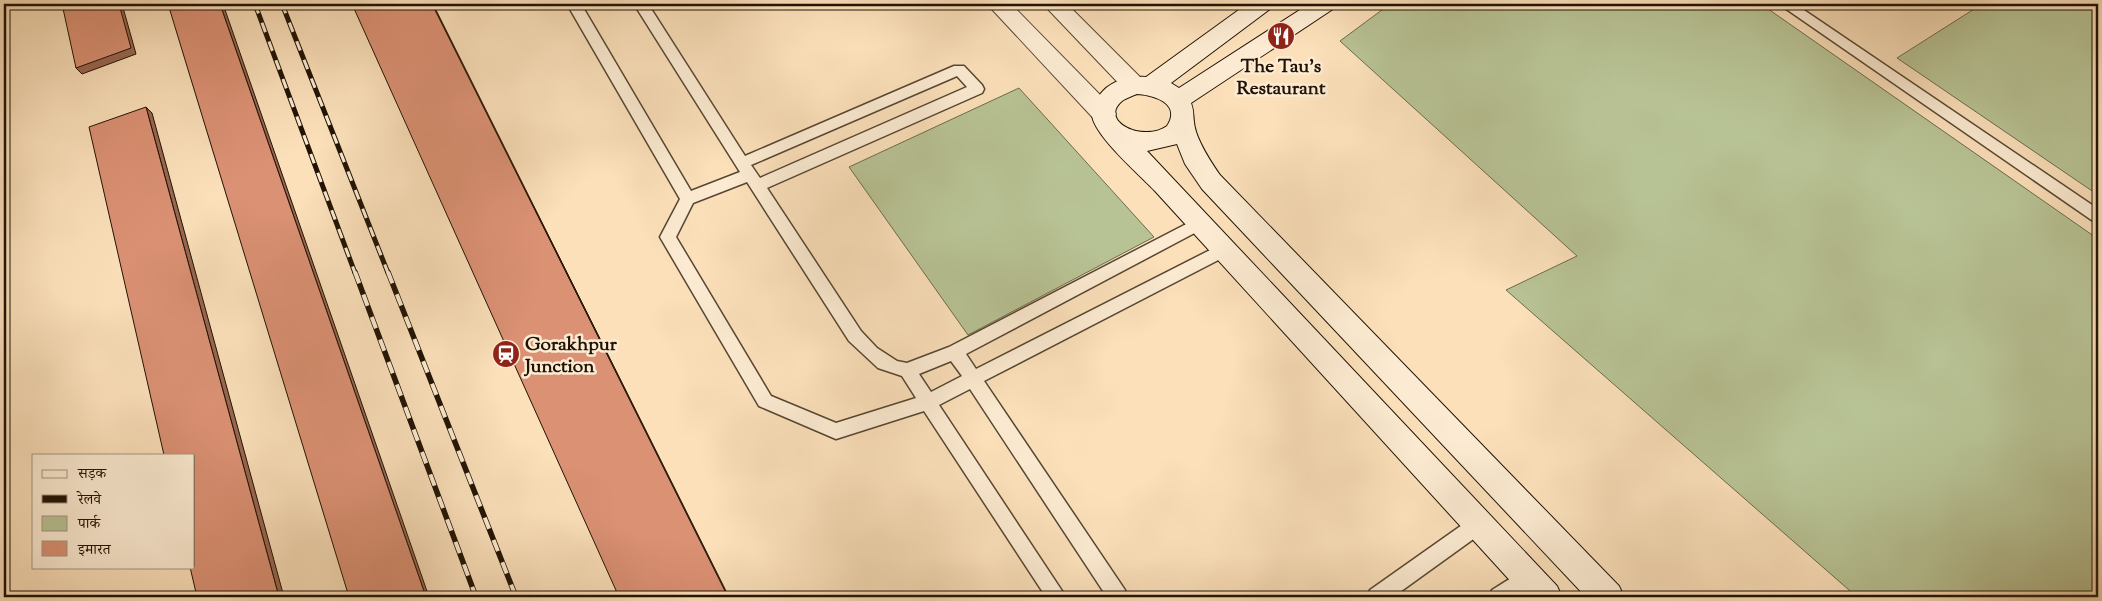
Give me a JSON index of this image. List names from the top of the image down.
{
  "places": {
    "restaurant": ["The Tau's Restaurant"],
    "station": ["Gorakhpur Junction"]
  },
  "legend": [
    "सड़क",
    "रेलवे",
    "पार्क",
    "इमारत"
  ]
}
